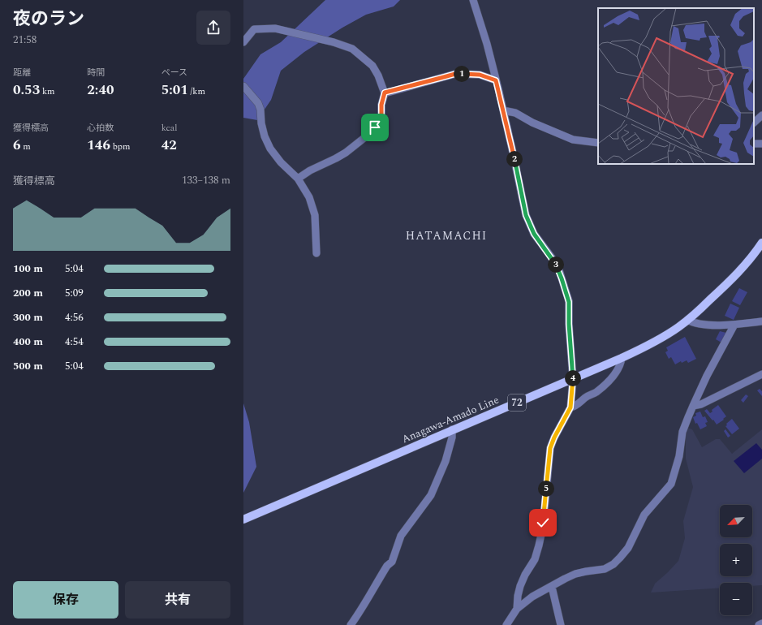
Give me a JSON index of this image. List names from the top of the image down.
{
  "streets": {
    "main road": ["72", "Anagawa-Amado Line"]
  },
  "districts": ["HATAMACHI"],
  "north": "bottom left",
  "page": {
    "heading": ["夜のラン", "21:58"],
    "stats": [
      ["距離", "0.53 km"],
      ["時間", "2:40"],
      ["ペース", "5:01 /km"],
      ["獲得標高", "6 m"],
      ["心拍数", "146 bpm"],
      ["kcal", "42"]
    ],
    "pins": [
      "1",
      "2",
      "3",
      "4",
      "5"
    ],
    "chart": ["獲得標高", "133–138 m"],
    "list": [
      {
        "name": "100 m",
        "note": "5:04"
      },
      {
        "name": "200 m",
        "note": "5:09"
      },
      {
        "name": "300 m",
        "note": "4:56"
      },
      {
        "name": "400 m",
        "note": "4:54"
      },
      {
        "name": "500 m",
        "note": "5:04"
      }
    ],
    "map_buttons": ["+", "−"],
    "buttons": ["保存", "共有"]
  }
}
